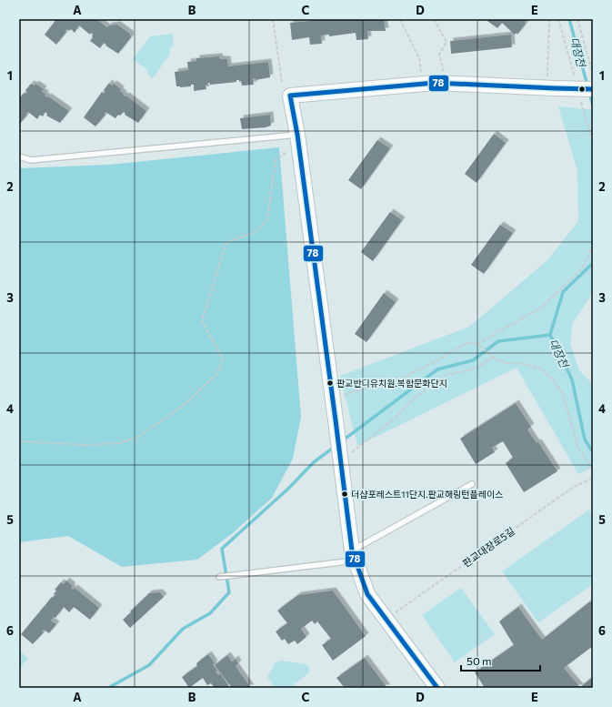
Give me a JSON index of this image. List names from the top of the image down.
{
  "streets": {
    "path": ["판교대장로5길"]
  },
  "water": ["대장천"],
  "places": ["판교반디유치원.복합문화단지", "더샵포레스트11단지.판교해링턴플레이스"],
  "lines": ["transit line 78"],
  "scale_bar": "50 m",
  "grid": {
    "columns": [
      "A",
      "B",
      "C",
      "D",
      "E"
    ],
    "rows": [
      "1",
      "2",
      "3",
      "4",
      "5",
      "6"
    ]
  }
}
